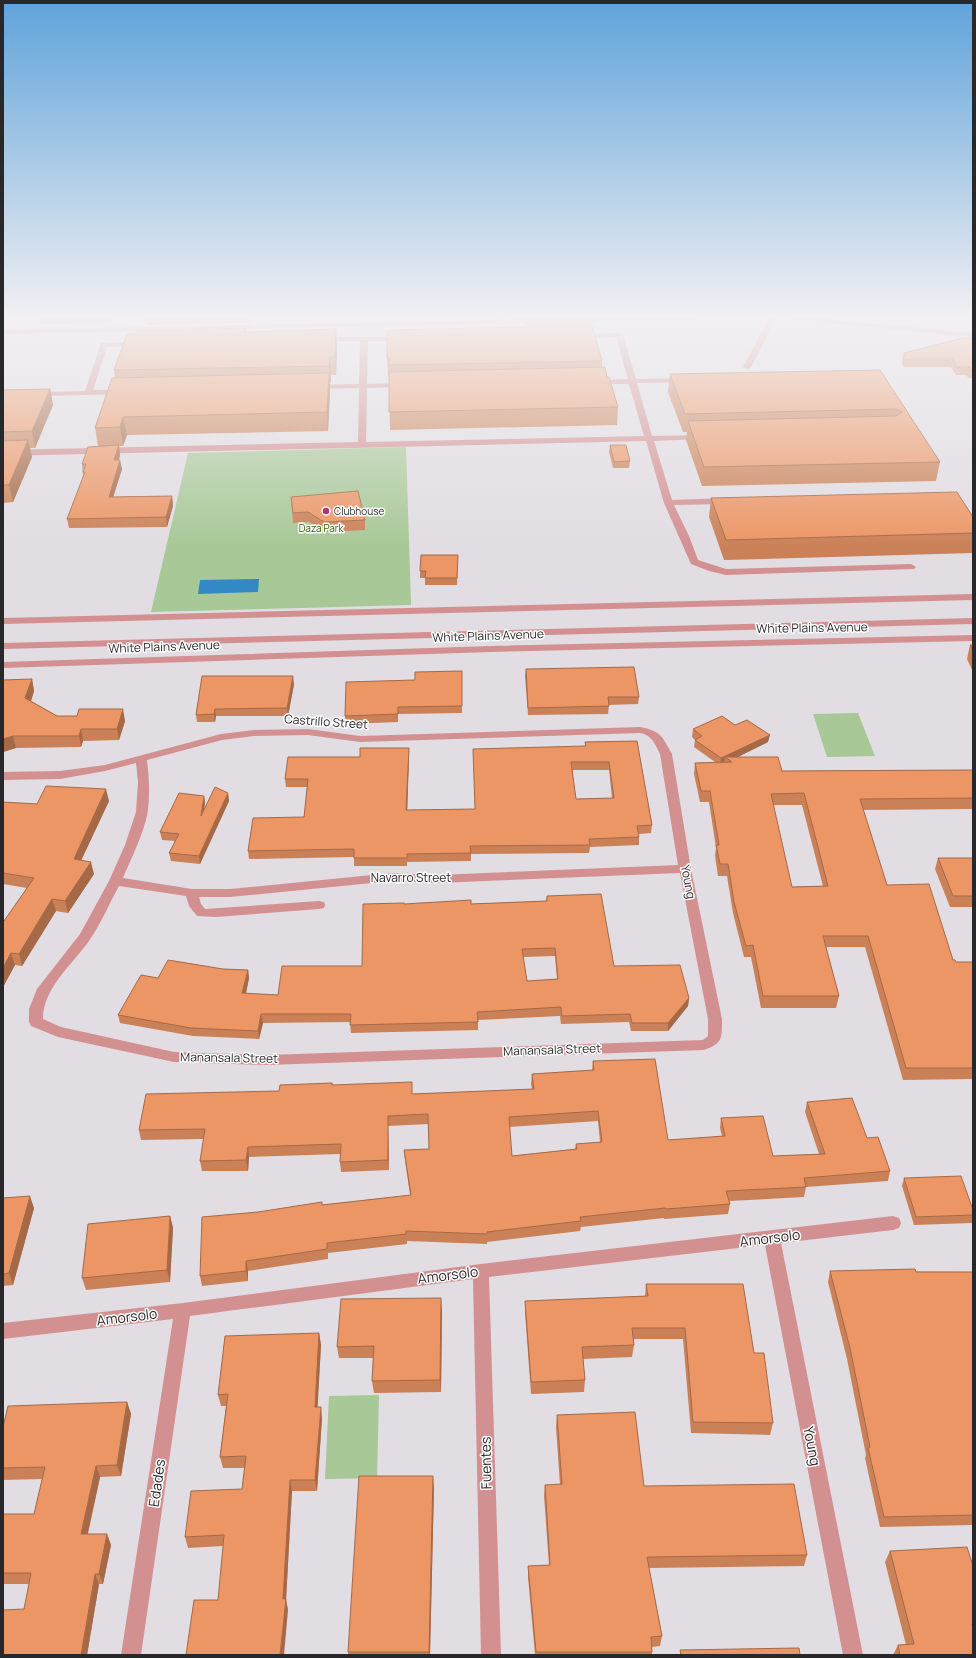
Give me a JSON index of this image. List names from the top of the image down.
{
  "streets": {
    "street": [
      "White Plains Avenue",
      "Castrillo Street",
      "Navarro Street",
      "Young",
      "Manansala Street",
      "Amorsolo",
      "Fuentes",
      "Edades"
    ]
  },
  "crossings": [
    ["Castrillo Street", "Young"],
    ["Castrillo Street", "Manansala Street"],
    ["Navarro Street", "Young"],
    ["Navarro Street", "Manansala Street"],
    ["Young", "Manansala Street"],
    ["Young", "Amorsolo"],
    ["Amorsolo", "Fuentes"],
    ["Amorsolo", "Edades"]
  ],
  "parks": ["Daza Park"],
  "places": ["Clubhouse"]
}
